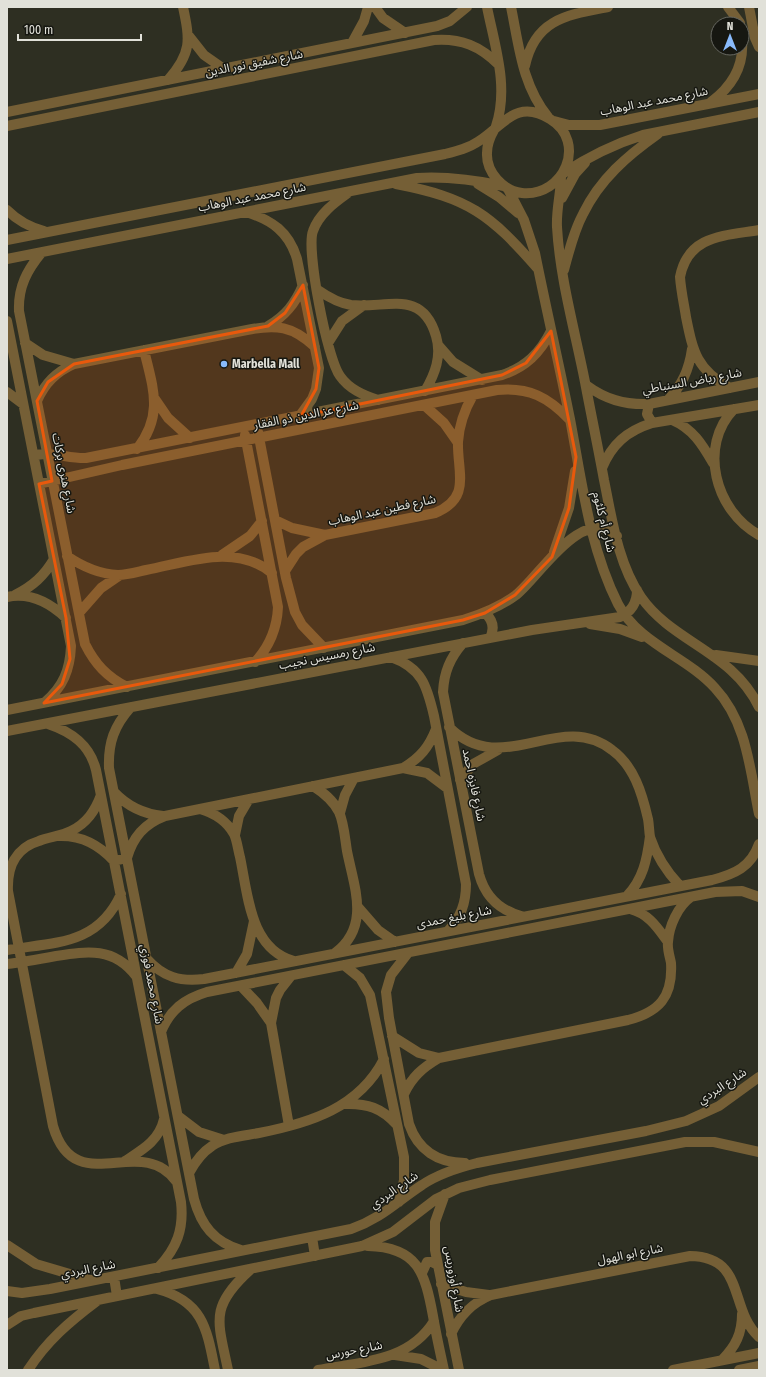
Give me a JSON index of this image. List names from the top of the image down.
{
  "streets": {
    "street": [
      "شارع شفيق نور الدين",
      "شارع محمد عبد الوهاب",
      "شارع رياض السنباطي",
      "شارع عز الدين ذو الفقار",
      "شارع هنرى بركات",
      "شارع فطين عبد الوهاب",
      "شارع أم كلثوم",
      "شارع رمسيس نجيب",
      "شارع فايزه احمد",
      "شارع بليغ حمدى",
      "شارع محمد فوزي",
      "شارع البردي",
      "شارع ابو الهول",
      "شارع أوزوريس",
      "شارع حورس"
    ]
  },
  "crossings": [
    ["شارع محمد عبد الوهاب", "شارع هنرى بركات"],
    ["شارع محمد عبد الوهاب", "شارع أم كلثوم"],
    ["شارع رياض السنباطي", "شارع أم كلثوم"],
    ["شارع عز الدين ذو الفقار", "شارع هنرى بركات"],
    ["شارع عز الدين ذو الفقار", "شارع فطين عبد الوهاب"],
    ["شارع عز الدين ذو الفقار", "شارع أم كلثوم"],
    ["شارع هنرى بركات", "شارع رمسيس نجيب"],
    ["شارع أم كلثوم", "شارع رمسيس نجيب"],
    ["شارع رمسيس نجيب", "شارع فايزه احمد"],
    ["شارع رمسيس نجيب", "شارع محمد فوزي"],
    ["شارع فايزه احمد", "شارع بليغ حمدى"],
    ["شارع بليغ حمدى", "شارع محمد فوزي"],
    ["شارع محمد فوزي", "شارع البردي"],
    ["شارع ابو الهول", "شارع أوزوريس"]
  ],
  "places": ["Marbella Mall"],
  "scale_bar": "100 m",
  "north": "top"
}
